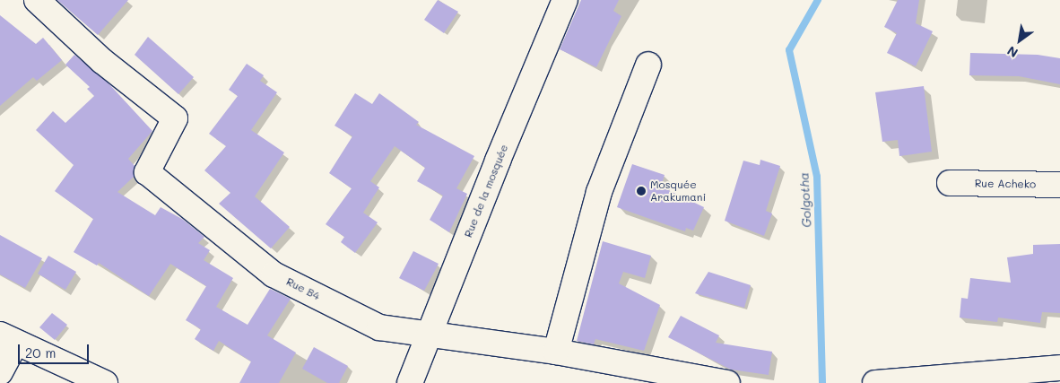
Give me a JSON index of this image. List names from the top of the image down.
{
  "streets": {
    "street": ["Rue Acheko", "Rue de la mosquée", "Rue B4"]
  },
  "crossings": [
    ["Rue de la mosquée", "Rue B4"]
  ],
  "water": ["Golgotha"],
  "places": ["Mosquée Arakumani"],
  "scale_bar": "20 m",
  "north": "bottom left"
}
